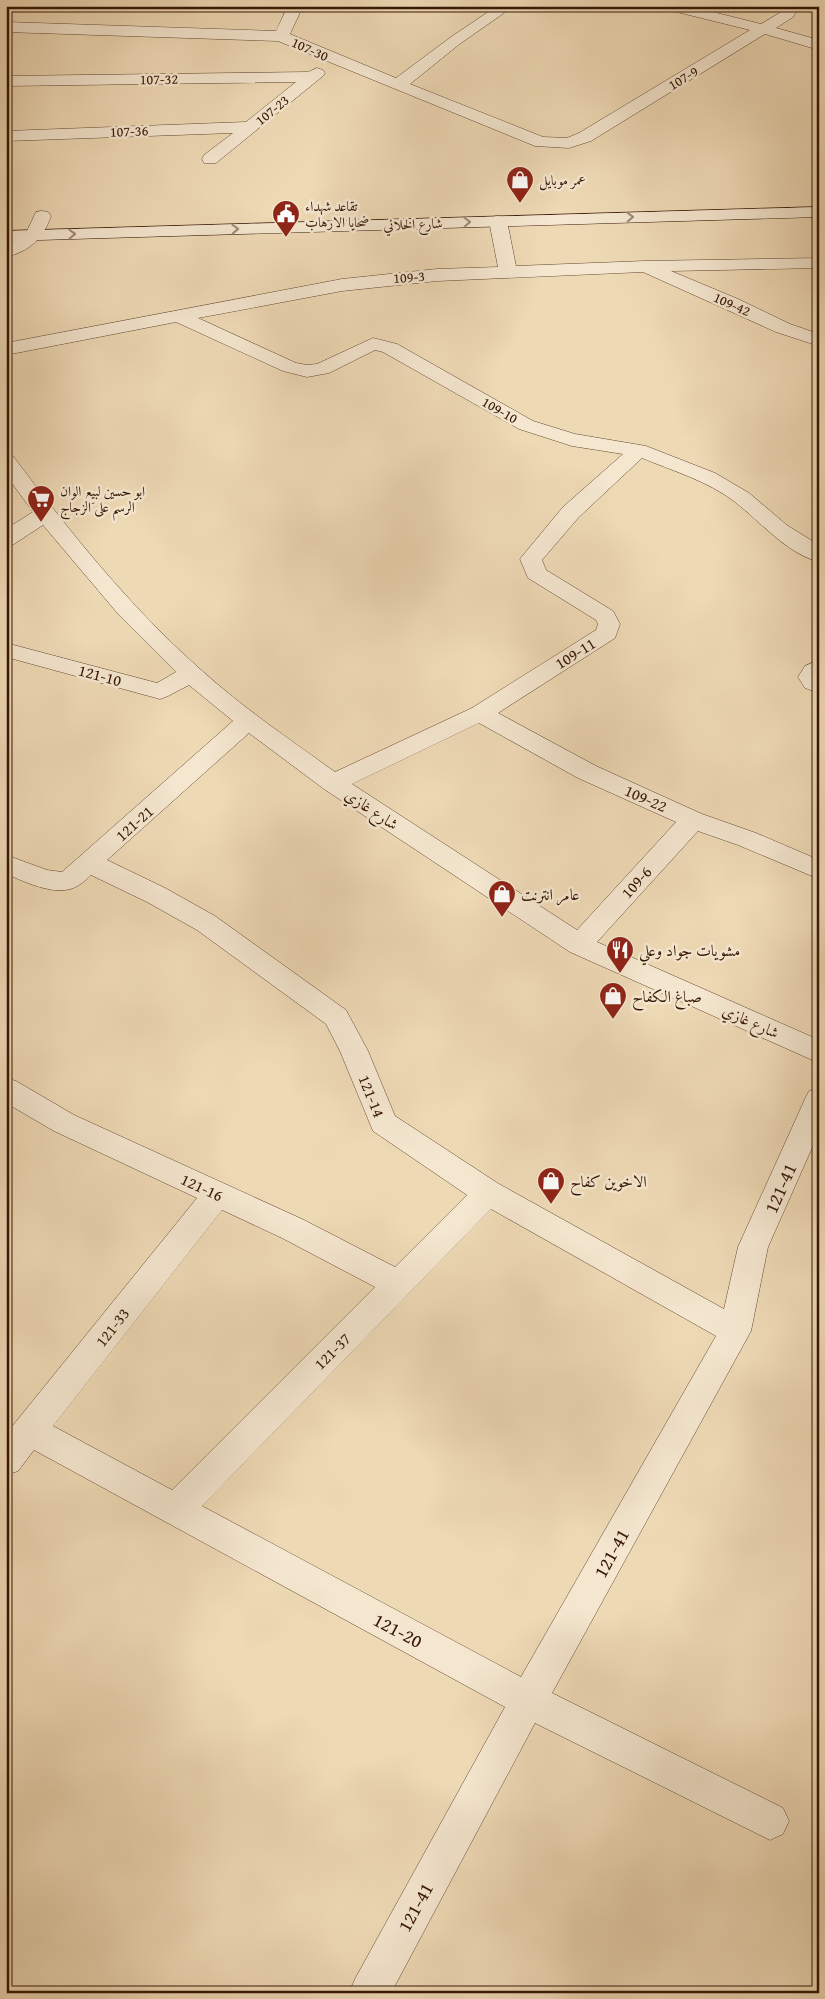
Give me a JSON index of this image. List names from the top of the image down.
{
  "streets": {
    "street": [
      "107-30",
      "107-9",
      "107-32",
      "107-23",
      "107-36",
      "شارع الخلاني",
      "109-3",
      "109-42",
      "109-10",
      "109-11",
      "121-10",
      "109-22",
      "شارع غازي",
      "121-21",
      "109-6",
      "121-14",
      "121-16",
      "121-41",
      "121-33",
      "121-37",
      "121-20"
    ]
  },
  "crossings": [
    ["107-30", "107-9"],
    ["107-30", "107-23"],
    ["107-32", "107-23"],
    ["107-23", "107-36"],
    ["109-3", "109-42"],
    ["109-3", "109-10"],
    ["109-10", "109-11"],
    ["109-11", "109-22"],
    ["109-11", "شارع غازي"],
    ["121-10", "شارع غازي"],
    ["109-22", "109-6"],
    ["شارع غازي", "121-21"],
    ["شارع غازي", "109-6"],
    ["121-21", "121-14"],
    ["121-14", "121-41"],
    ["121-14", "121-37"],
    ["121-16", "121-33"],
    ["121-16", "121-37"],
    ["121-41", "121-20"],
    ["121-33", "121-20"],
    ["121-37", "121-20"]
  ],
  "places": {
    "shop": [
      "عمر موبايل",
      "عامر انترنت",
      "صباغ الكفاح",
      "الاخوين كفاح"
    ],
    "public building": ["تقاعد شهداء ضحايا الارهاب"],
    "supermarket": ["ابو حسين لبيع الوان الرسم على الزجاج"],
    "restaurant": ["مشويات جواد وعلي"]
  }
}
